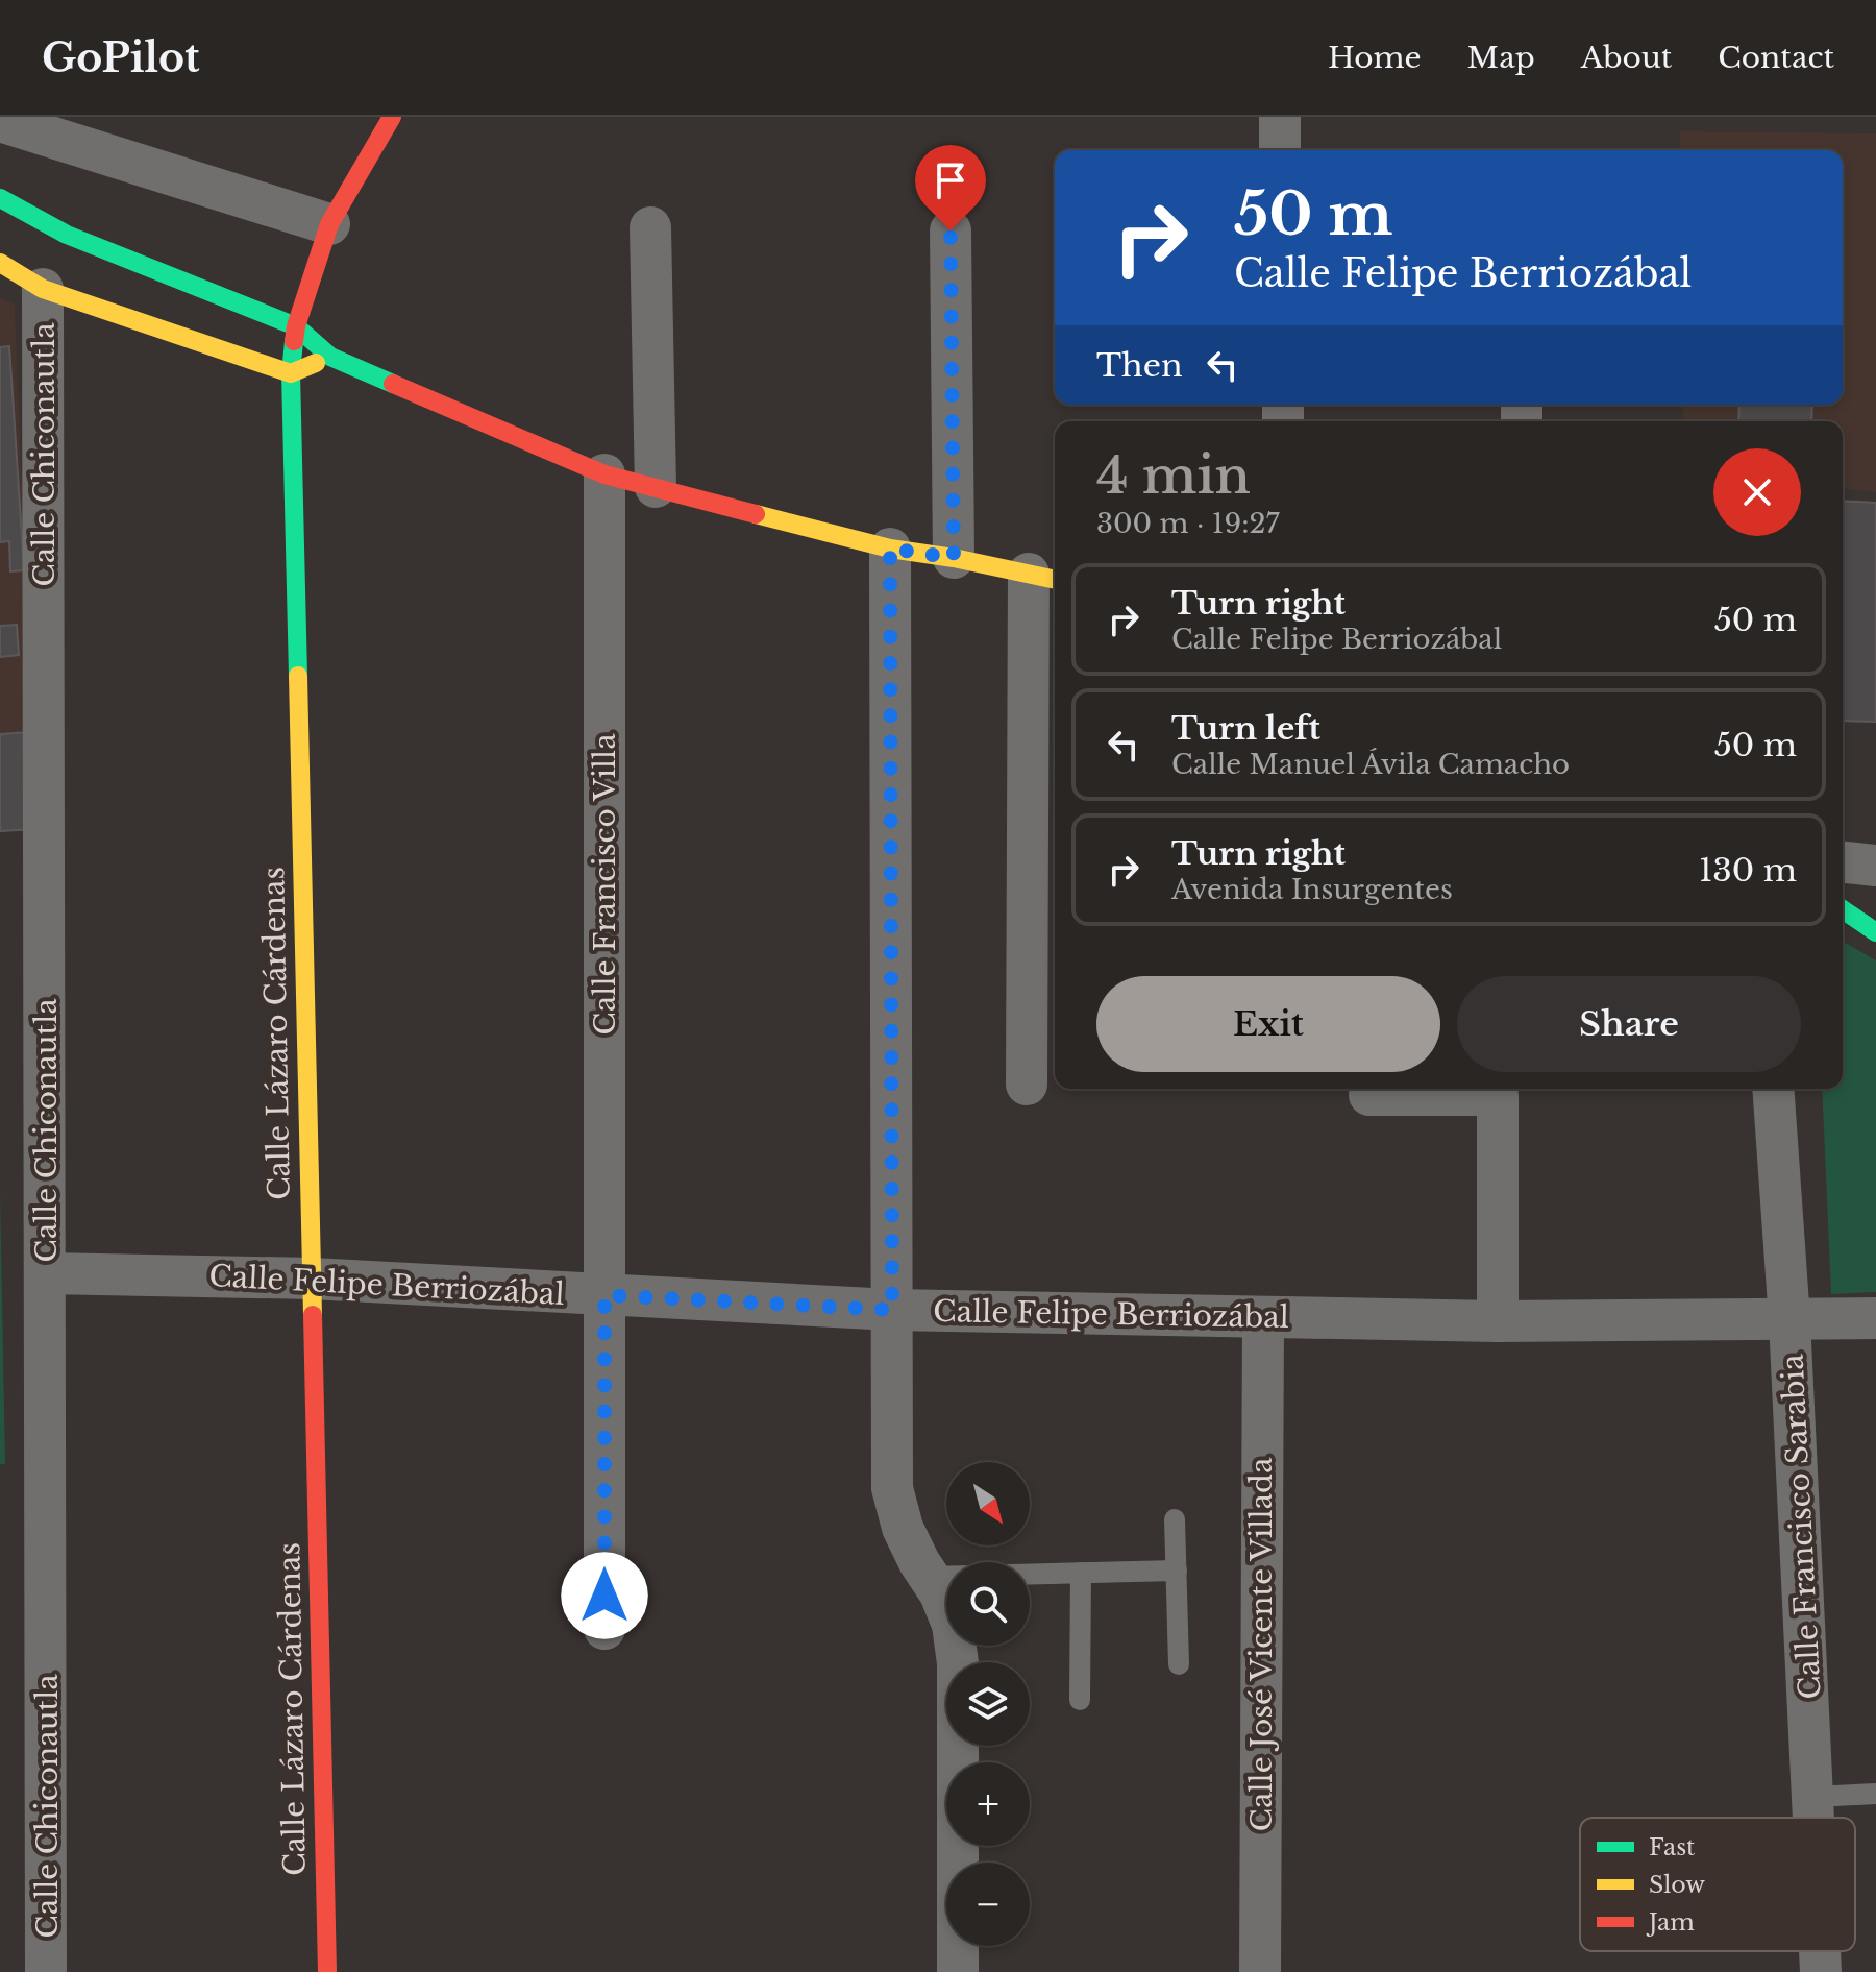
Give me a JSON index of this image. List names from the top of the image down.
{
  "streets": {
    "street": [
      "Calle Chiconautla",
      "Calle Francisco Villa",
      "Calle Lázaro Cárdenas",
      "Calle Felipe Berriozábal",
      "Calle Francisco Sarabia",
      "Calle José Vicente Villada"
    ]
  },
  "crossings": [
    ["Calle Chiconautla", "Calle Felipe Berriozábal"],
    ["Calle Francisco Villa", "Calle Felipe Berriozábal"],
    ["Calle Lázaro Cárdenas", "Calle Felipe Berriozábal"],
    ["Calle Felipe Berriozábal", "Calle Francisco Sarabia"],
    ["Calle Felipe Berriozábal", "Calle José Vicente Villada"]
  ],
  "legend": ["Fast", "Slow", "Jam"],
  "north": "bottom right",
  "page": {
    "header": "GoPilot",
    "nav": [
      "Home",
      "Map",
      "About",
      "Contact"
    ],
    "turn": ["50 m", "Calle Felipe Berriozábal"],
    "then": "Then",
    "heading": ["4 min", "300 m · 19:27"],
    "list": [
      {
        "name": "Turn right",
        "note": "Calle Felipe Berriozábal",
        "value": "50 m"
      },
      {
        "name": "Turn left",
        "note": "Calle Manuel Ávila Camacho",
        "value": "50 m"
      },
      {
        "name": "Turn right",
        "note": "Avenida Insurgentes",
        "value": "130 m"
      }
    ],
    "buttons": ["Exit", "Share"],
    "map_buttons": ["+", "−"]
  }
}
